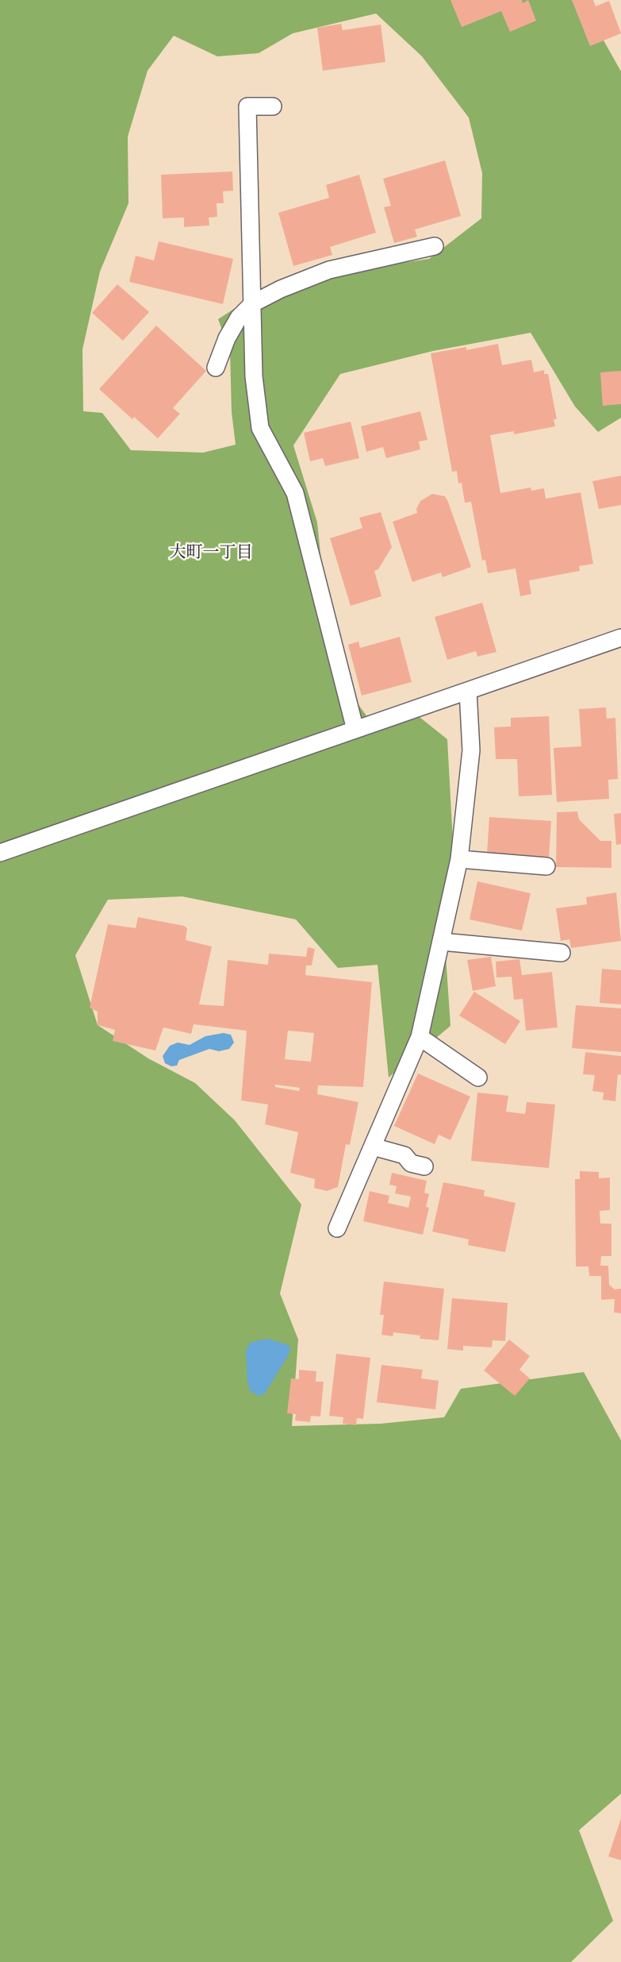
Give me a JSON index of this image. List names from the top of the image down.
{
  "districts": ["大町一丁目"]
}
